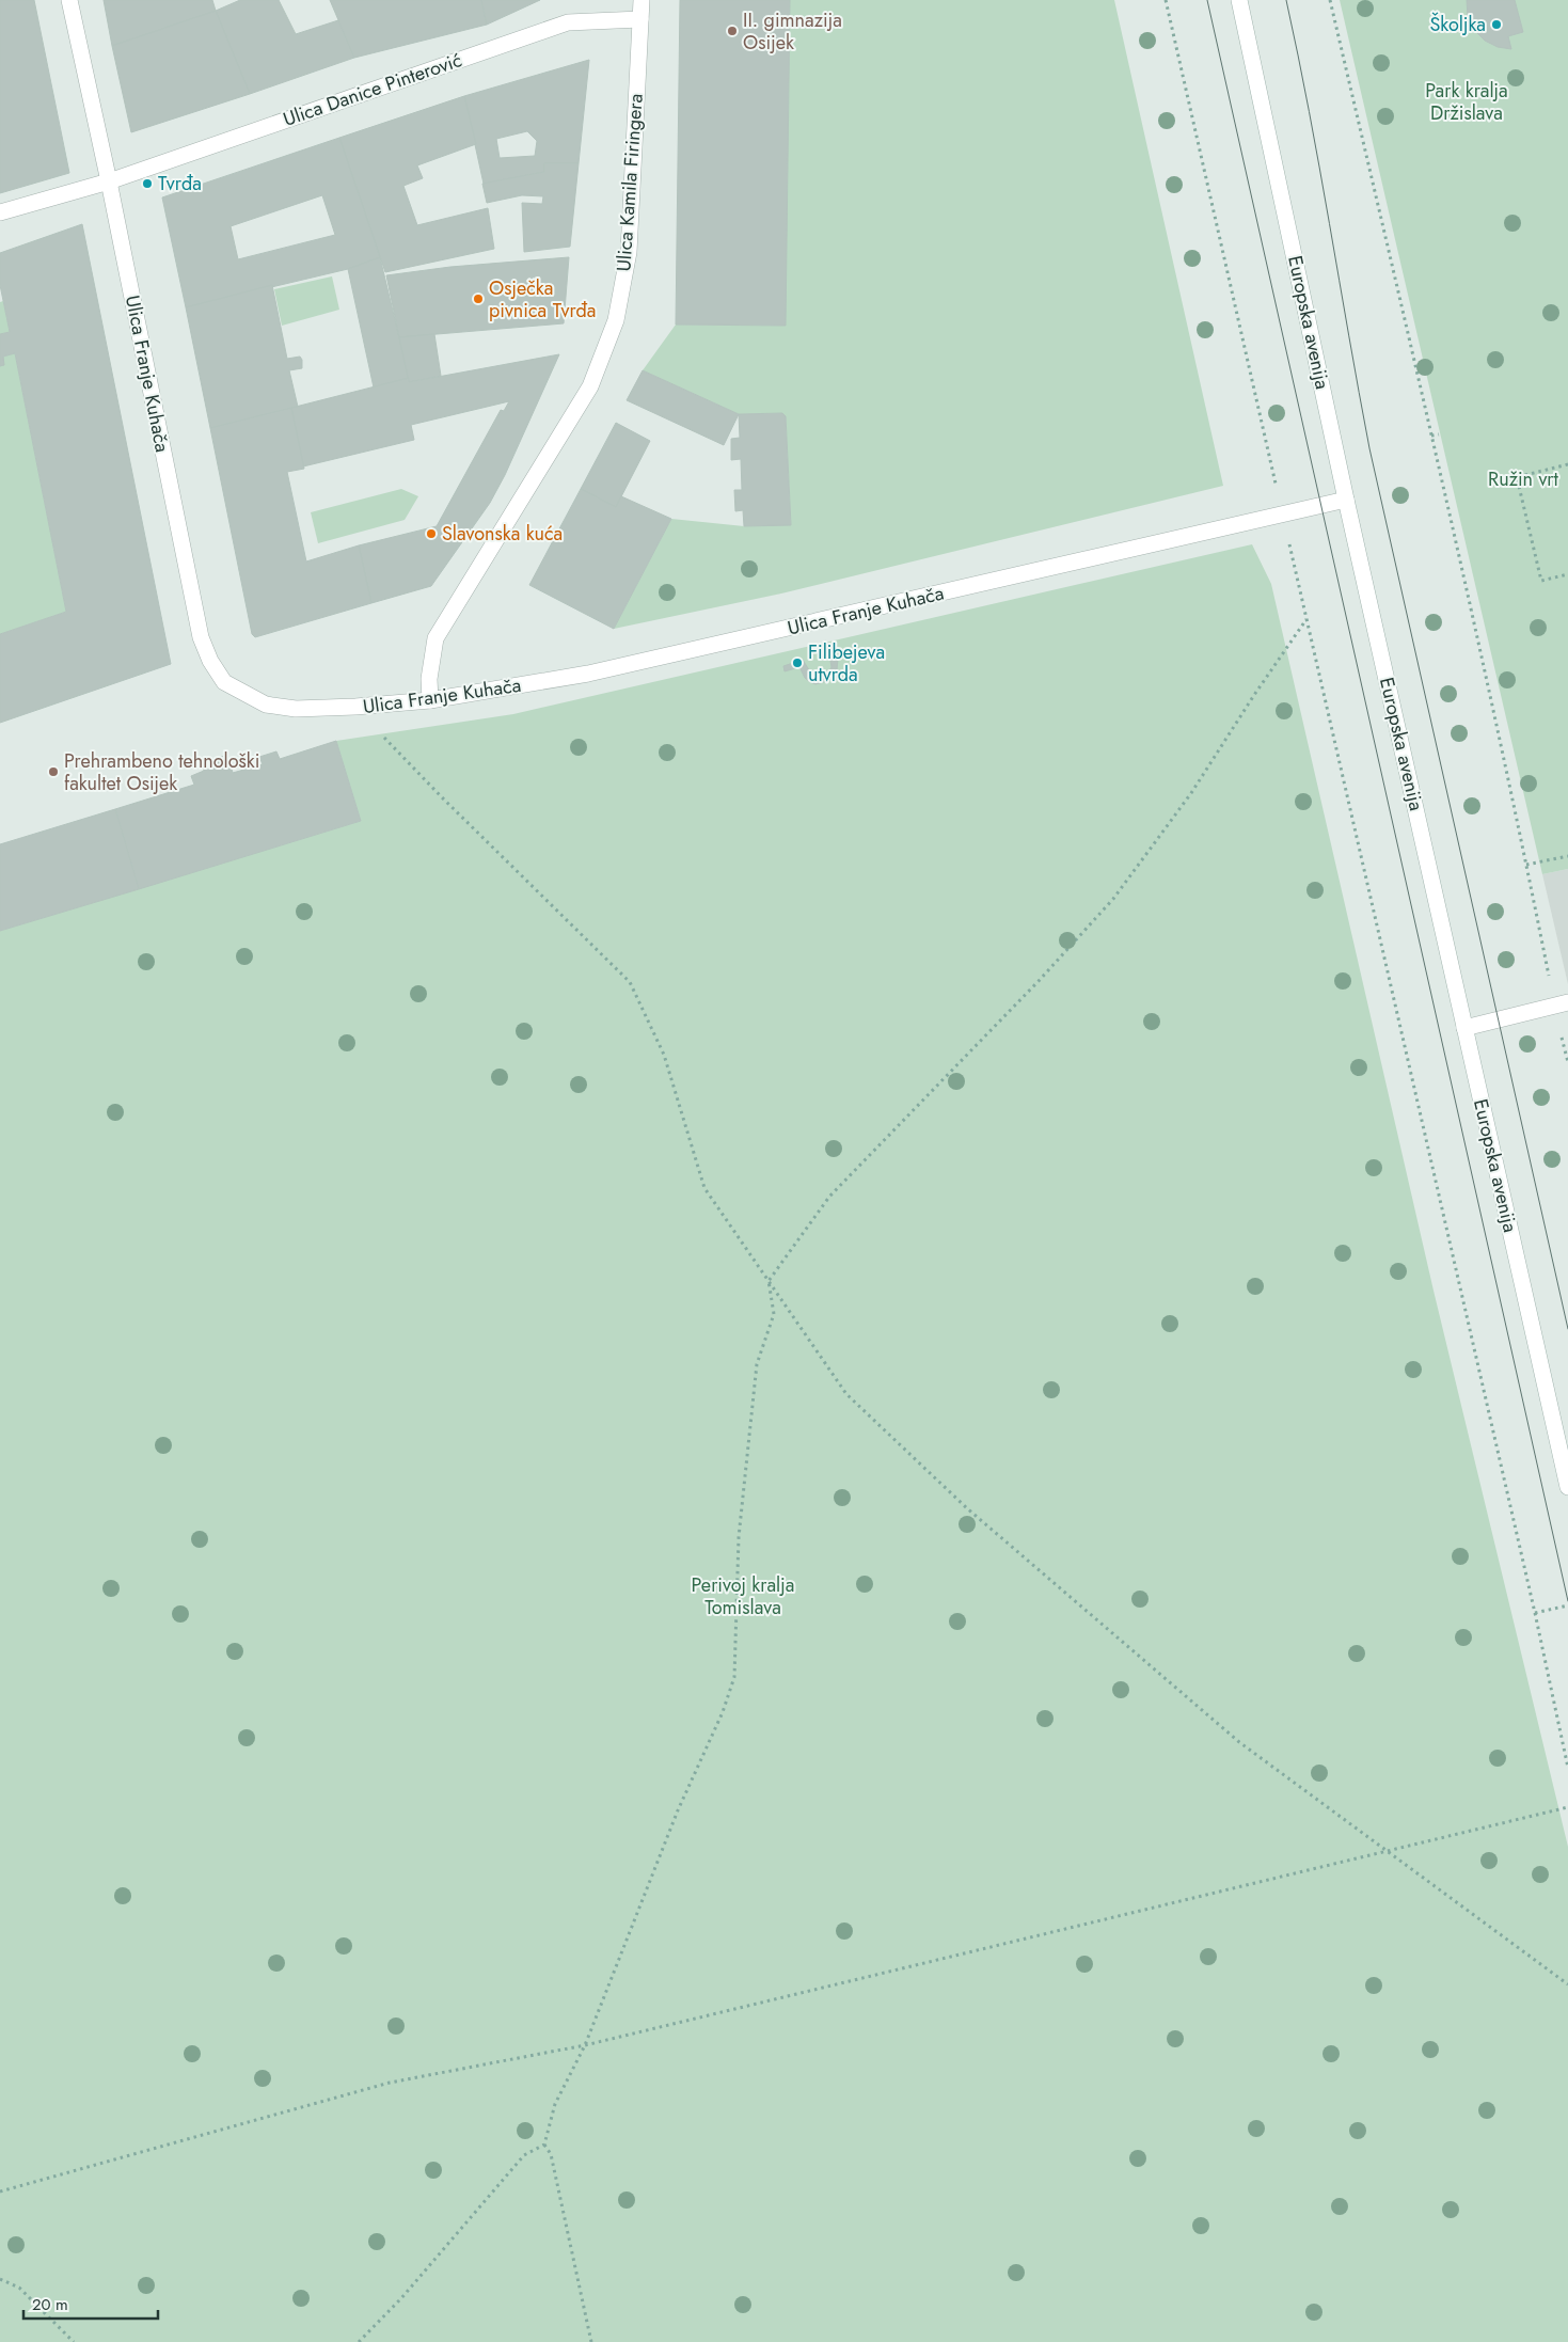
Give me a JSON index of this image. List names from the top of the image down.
{
  "streets": {
    "street": [
      "Ulica Danice Pinterović",
      "Ulica Kamila Firingera",
      "Europska avenija",
      "Ulica Franje Kuhača"
    ]
  },
  "crossings": [
    ["Ulica Danice Pinterović", "Ulica Kamila Firingera"],
    ["Ulica Danice Pinterović", "Ulica Franje Kuhača"],
    ["Ulica Kamila Firingera", "Ulica Franje Kuhača"],
    ["Europska avenija", "Ulica Franje Kuhača"]
  ],
  "parks": ["Park kralja Držislava", "Ružin vrt", "Perivoj kralja Tomislava"],
  "places": [
    "Školjka",
    "II. gimnazija Osijek",
    "Tvrđa",
    "Osječka pivnica Tvrđa",
    "Slavonska kuća",
    "Filibejeva utvrda",
    "Prehrambeno tehnološki fakultet Osijek"
  ],
  "scale_bar": "20 m"
}
